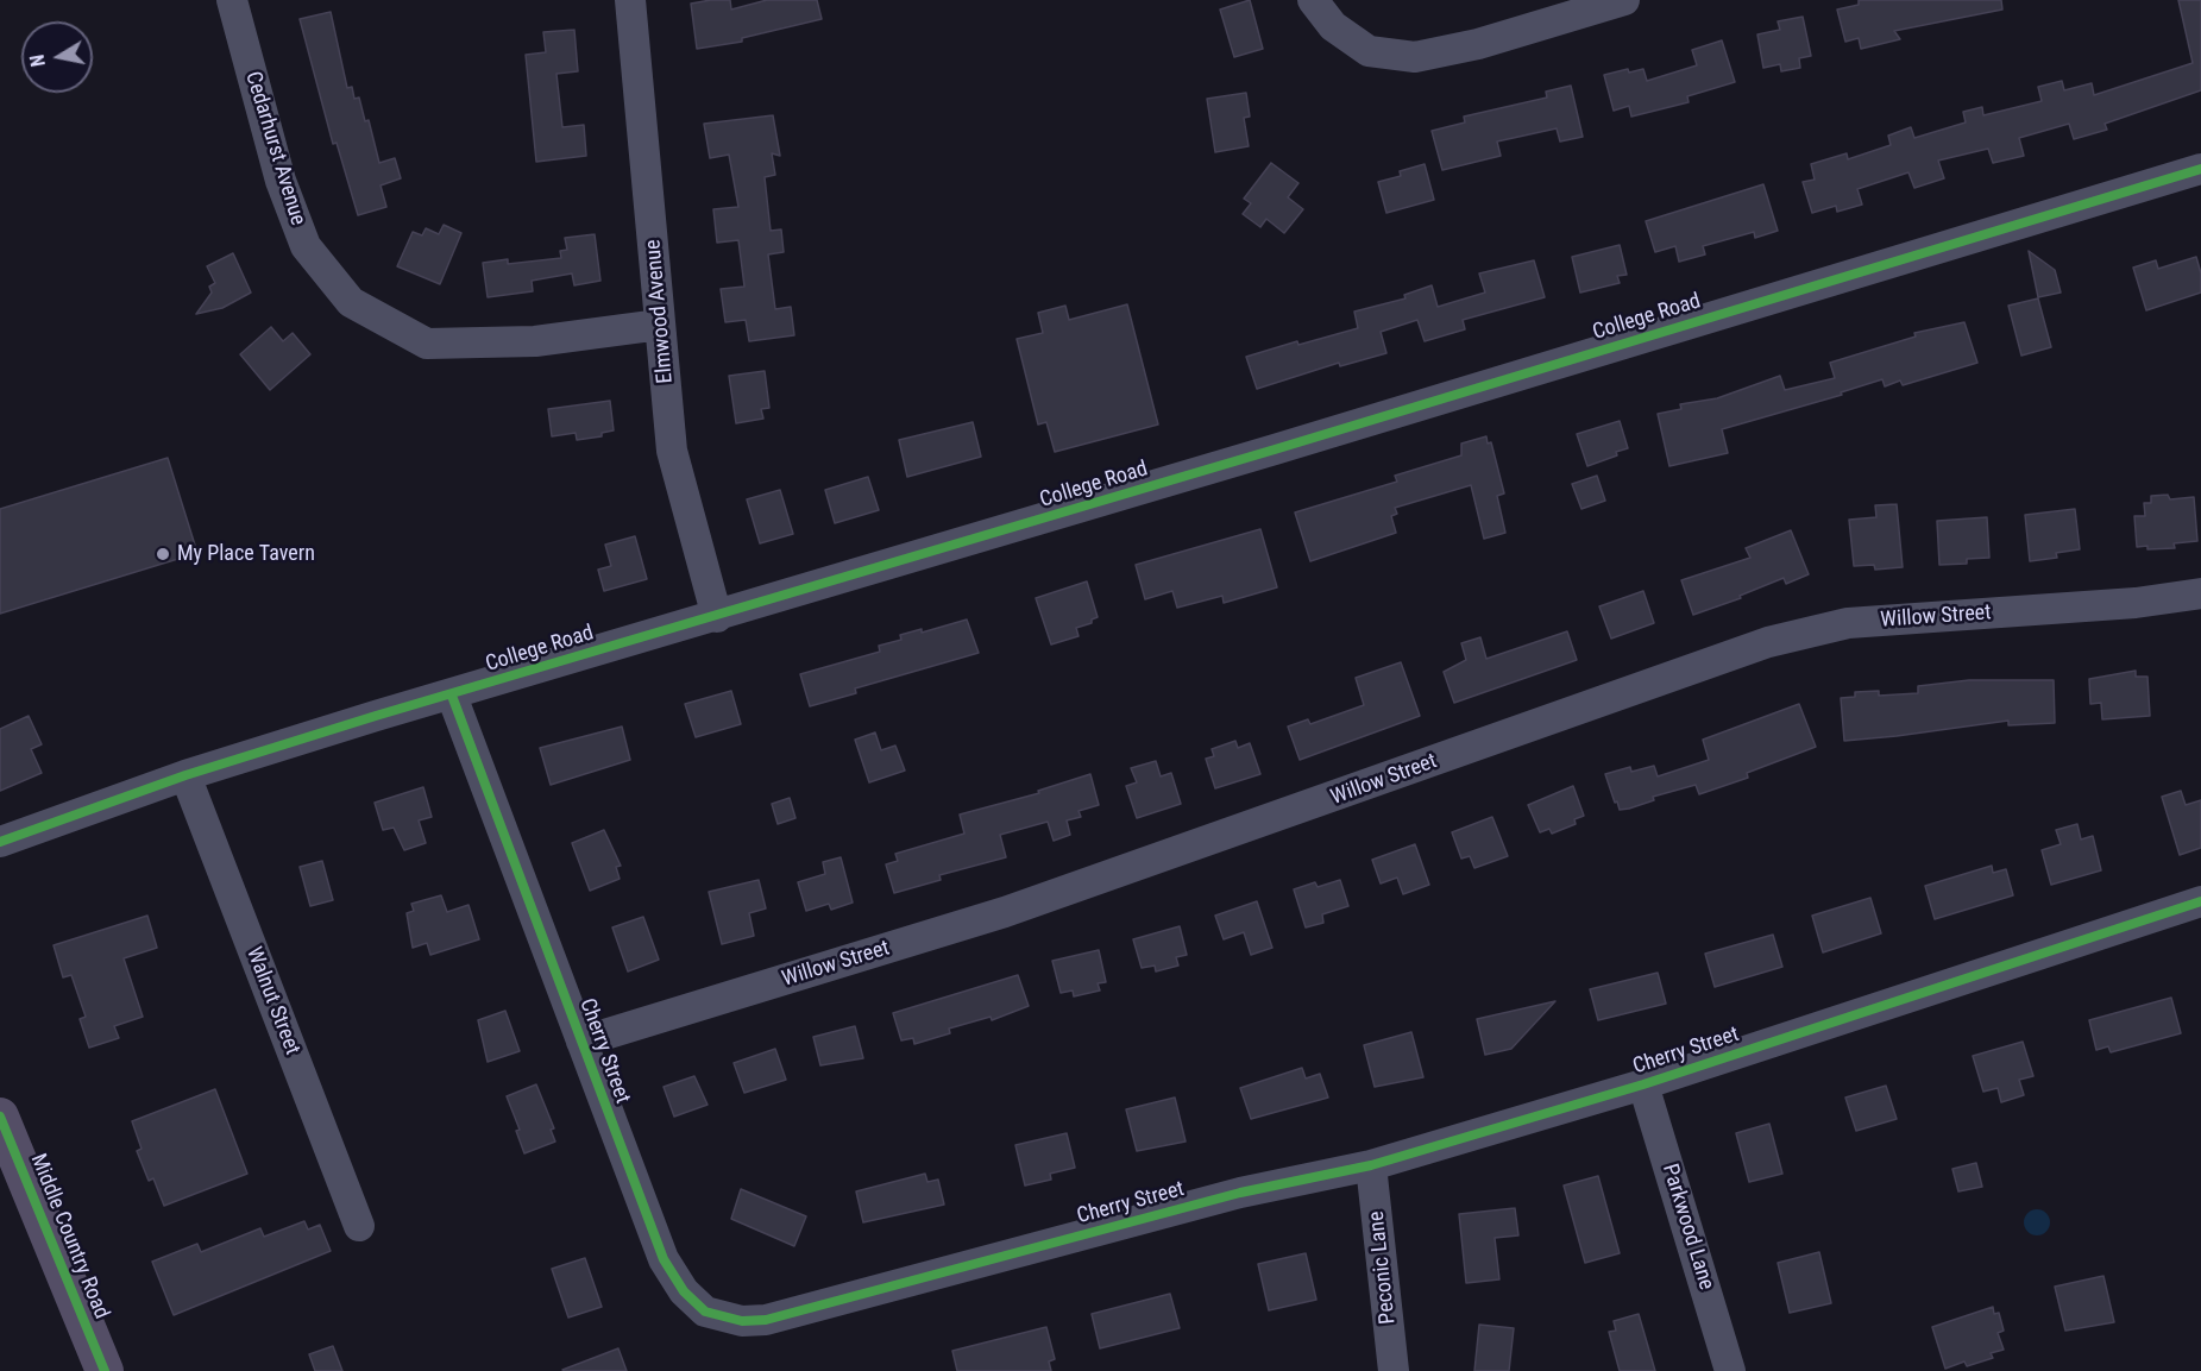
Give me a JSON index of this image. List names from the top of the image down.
{
  "streets": {
    "main road": ["Middle Country Road"],
    "street": [
      "Cedarhurst Avenue",
      "Elmwood Avenue",
      "College Road",
      "Willow Street",
      "Walnut Street",
      "Cherry Street",
      "Parkwood Lane",
      "Peconic Lane"
    ]
  },
  "crossings": [
    ["Cedarhurst Avenue", "Elmwood Avenue"],
    ["Elmwood Avenue", "College Road"],
    ["College Road", "Walnut Street"],
    ["College Road", "Cherry Street"],
    ["Willow Street", "Cherry Street"],
    ["Cherry Street", "Parkwood Lane"],
    ["Cherry Street", "Peconic Lane"]
  ],
  "places": ["My Place Tavern"],
  "north": "left"
}
